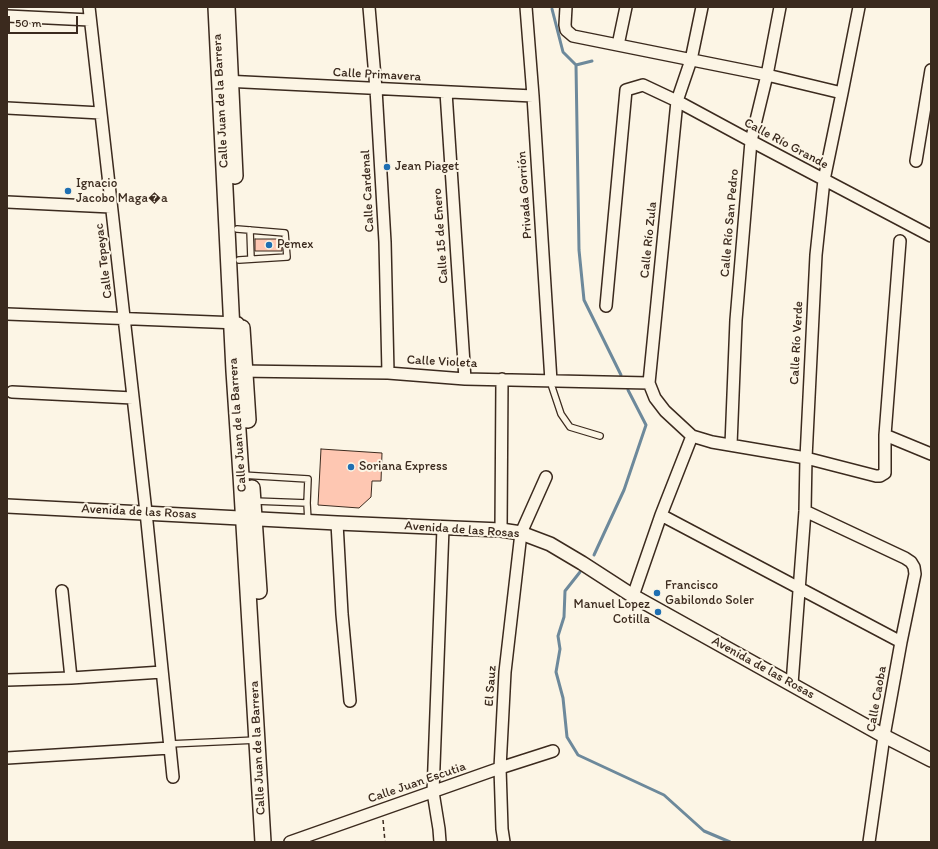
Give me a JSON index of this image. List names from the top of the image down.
{
  "streets": {
    "main road": ["Calle Juan de la Barrera"],
    "street": [
      "Calle Primavera",
      "Calle Río Grande",
      "Calle Cardenal",
      "Privada Gorrión",
      "Calle Río San Pedro",
      "Calle 15 de Enero",
      "Calle Río Zula",
      "Calle Tepeyac",
      "Calle Río Verde",
      "Calle Violeta",
      "Avenida de las Rosas",
      "El Sauz",
      "Calle Caoba",
      "Calle Juan Escutia"
    ]
  },
  "crossings": [
    ["Calle Primavera", "Calle Juan de la Barrera"],
    ["Calle Primavera", "Calle Cardenal"],
    ["Calle Primavera", "Privada Gorrión"],
    ["Calle Primavera", "Calle 15 de Enero"],
    ["Calle Juan de la Barrera", "Calle Violeta"],
    ["Calle Juan de la Barrera", "Avenida de las Rosas"],
    ["Calle Río Grande", "Calle Río San Pedro"],
    ["Calle Río Grande", "Calle Río Zula"],
    ["Calle Río Grande", "Calle Río Verde"],
    ["Calle Cardenal", "Calle Violeta"],
    ["Privada Gorrión", "Calle Violeta"],
    ["Calle 15 de Enero", "Calle Violeta"],
    ["Calle Río Zula", "Calle Violeta"],
    ["Calle Tepeyac", "Avenida de las Rosas"],
    ["Calle Río Verde", "Avenida de las Rosas"],
    ["Calle Río Verde", "Calle Caoba"],
    ["Avenida de las Rosas", "El Sauz"],
    ["Avenida de las Rosas", "Calle Caoba"],
    ["El Sauz", "Calle Juan Escutia"]
  ],
  "places": [
    "Jean Piaget",
    "Ignacio Jacobo Maga�a",
    "Pemex",
    "Soriana Express",
    "Francisco Gabilondo Soler",
    "Manuel Lopez Cotilla"
  ],
  "scale_bar": "50 m"
}
